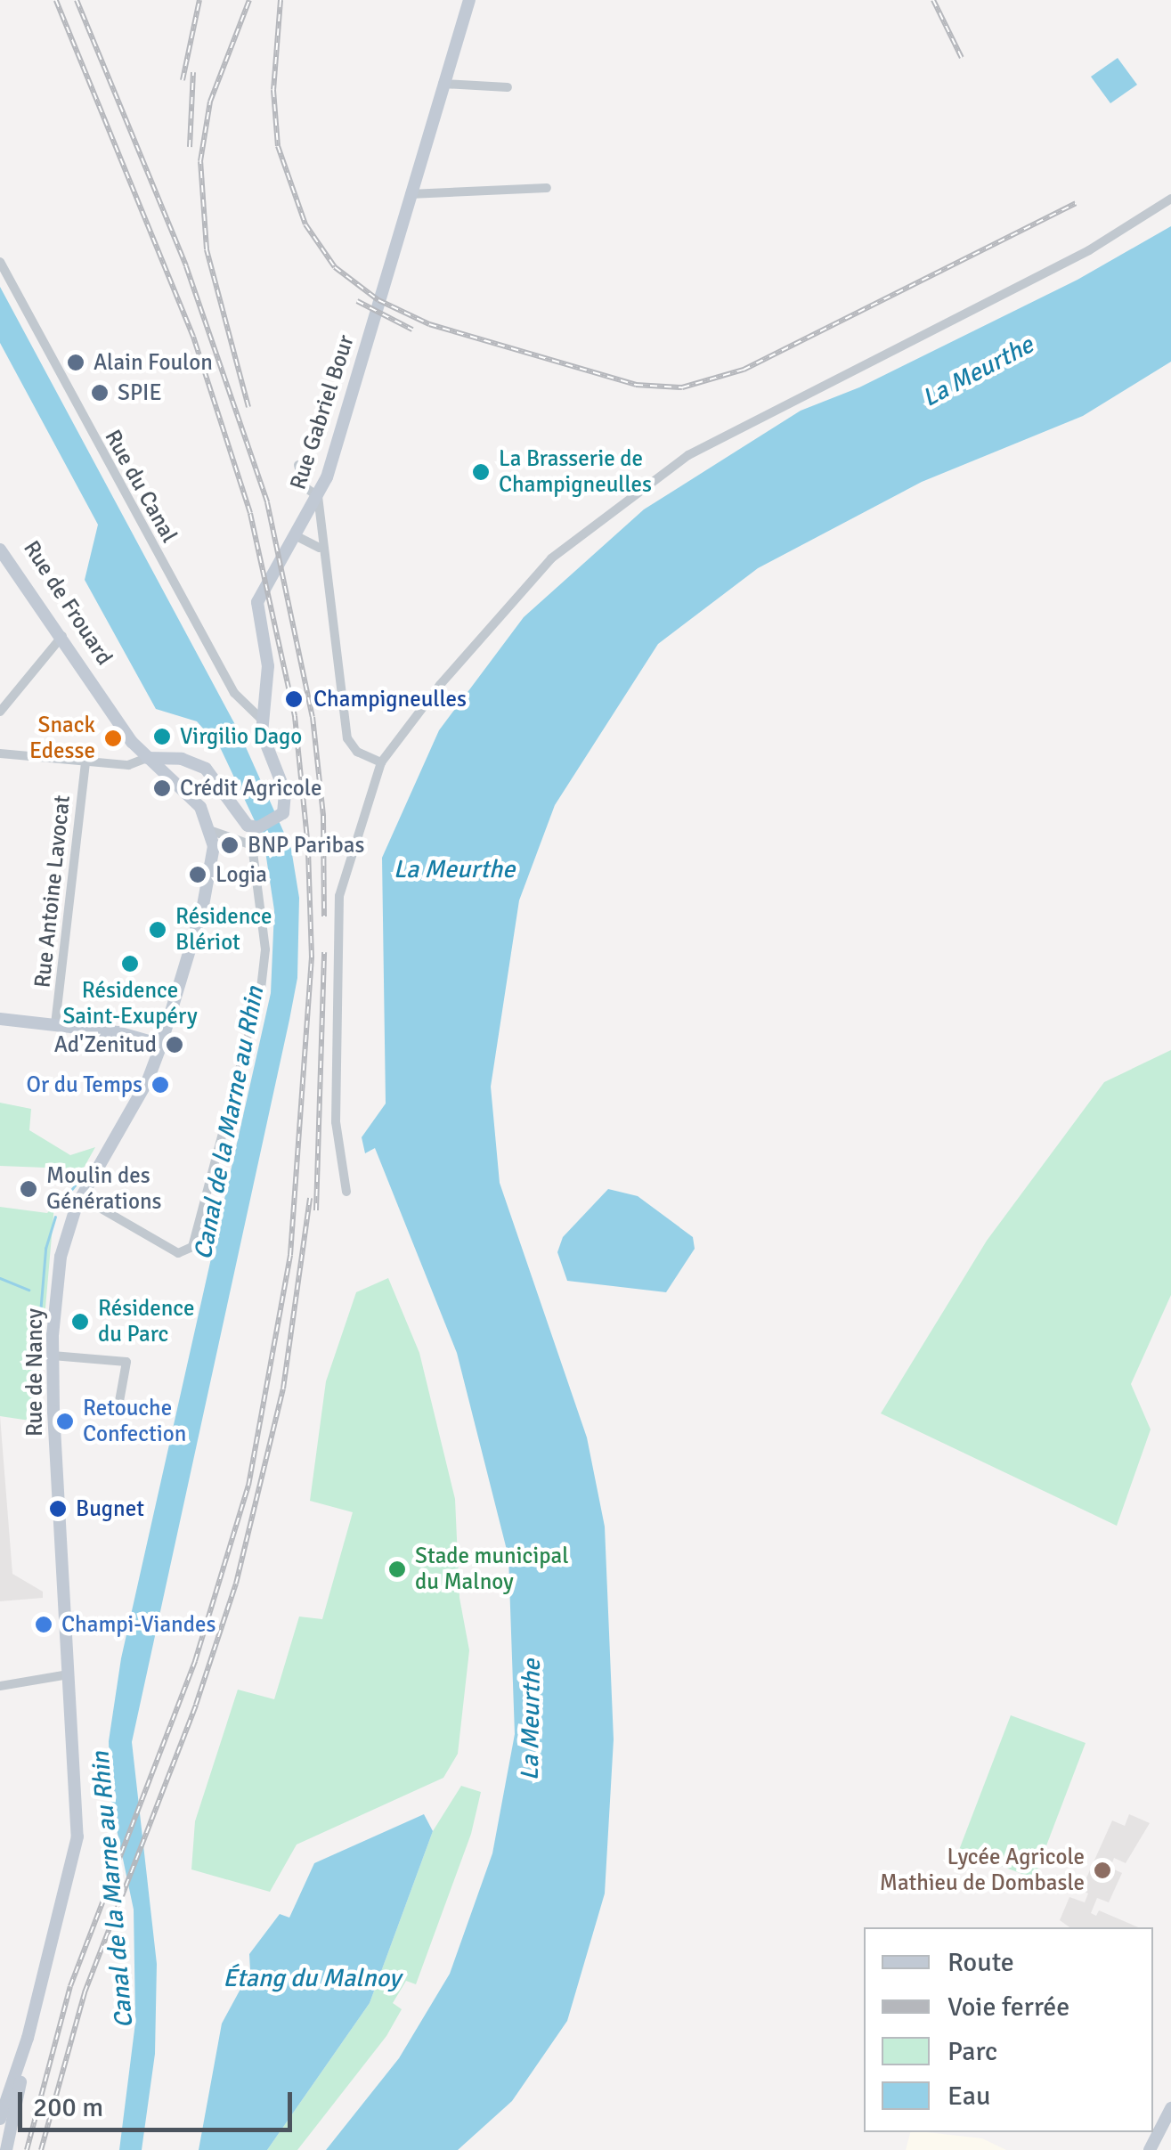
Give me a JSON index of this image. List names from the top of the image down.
{
  "streets": {
    "main road": ["Rue Gabriel Bour", "Rue de Frouard", "Rue de Nancy"],
    "street": ["Rue du Canal", "Rue Antoine Lavocat"]
  },
  "crossings": [
    ["Rue Gabriel Bour", "Rue du Canal"]
  ],
  "water": ["La Meurthe", "Canal de la Marne au Rhin", "Étang du Malnoy"],
  "places": [
    "Alain Foulon",
    "SPIE",
    "La Brasserie de Champigneulles",
    "Champigneulles",
    "Virgilio Dago",
    "Snack Edesse",
    "Crédit Agricole",
    "BNP Paribas",
    "Logia",
    "Résidence Blériot",
    "Résidence Saint-Exupéry",
    "Ad'Zenitud",
    "Or du Temps",
    "Moulin des Générations",
    "Résidence du Parc",
    "Retouche Confection",
    "Bugnet",
    "Stade municipal du Malnoy",
    "Champi-Viandes",
    "Lycée Agricole Mathieu de Dombasle"
  ],
  "legend": [
    "Route",
    "Voie ferrée",
    "Parc",
    "Eau"
  ],
  "scale_bar": "200 m"
}
